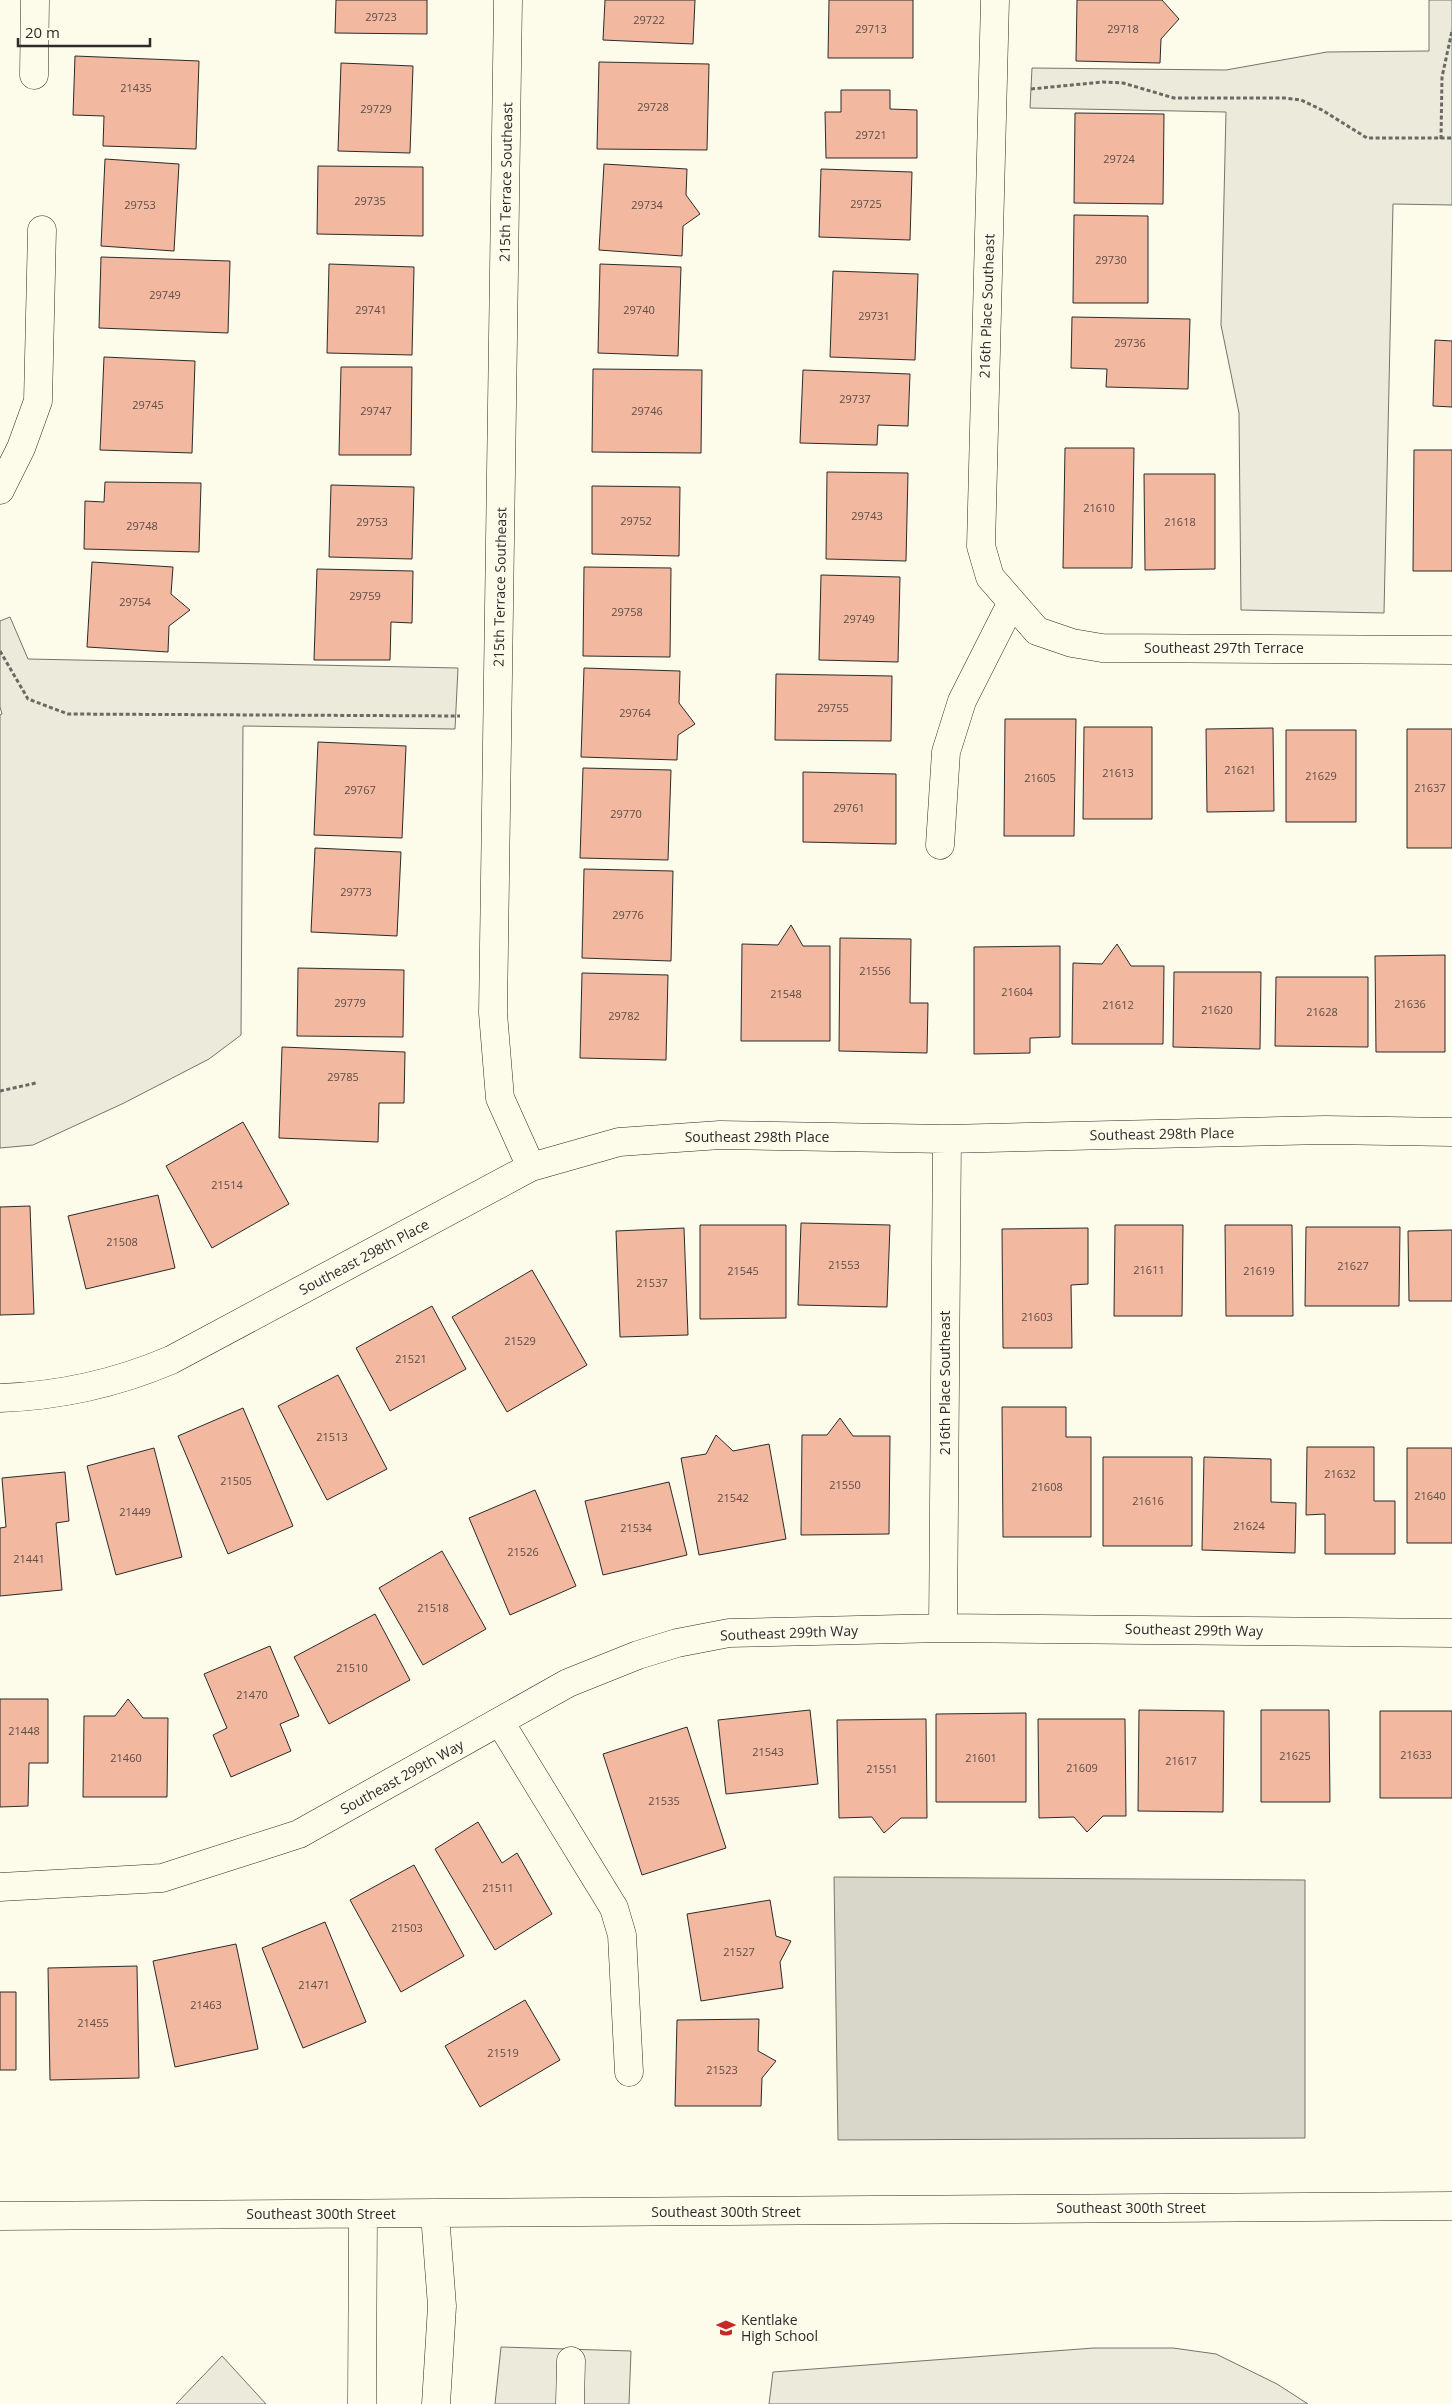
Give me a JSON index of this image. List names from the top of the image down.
{
  "streets": {
    "street": [
      "215th Terrace Southeast",
      "216th Place Southeast",
      "Southeast 297th Terrace",
      "Southeast 298th Place",
      "Southeast 299th Way",
      "Southeast 300th Street"
    ]
  },
  "crossings": [
    ["215th Terrace Southeast", "Southeast 298th Place"],
    ["216th Place Southeast", "Southeast 297th Terrace"],
    ["216th Place Southeast", "Southeast 298th Place"],
    ["216th Place Southeast", "Southeast 299th Way"]
  ],
  "places": {
    "school or university": ["Kentlake High School"]
  },
  "house_numbers": [
    "29723",
    "29722",
    "29713",
    "29718",
    "21435",
    "29728",
    "29729",
    "29721",
    "29724",
    "29735",
    "29725",
    "29753",
    "29734",
    "29730",
    "29749",
    "29741",
    "29740",
    "29731",
    "29736",
    "29737",
    "29745",
    "29747",
    "29746",
    "21610",
    "29743",
    "29752",
    "29753",
    "21618",
    "29748",
    "29759",
    "29754",
    "29758",
    "29749",
    "29755",
    "29764",
    "21621",
    "21613",
    "21629",
    "21605",
    "21637",
    "29767",
    "29761",
    "29770",
    "29773",
    "29776",
    "21556",
    "21604",
    "21548",
    "29779",
    "21636",
    "21612",
    "21620",
    "21628",
    "29782",
    "29785",
    "21514",
    "21508",
    "21553",
    "21627",
    "21611",
    "21545",
    "21619",
    "21537",
    "21603",
    "21529",
    "21521",
    "21513",
    "21632",
    "21505",
    "21550",
    "21608",
    "21640",
    "21542",
    "21616",
    "21449",
    "21624",
    "21534",
    "21526",
    "21441",
    "21518",
    "21510",
    "21470",
    "21448",
    "21543",
    "21633",
    "21625",
    "21460",
    "21601",
    "21617",
    "21609",
    "21551",
    "21535",
    "21511",
    "21503",
    "21527",
    "21471",
    "21463",
    "21455",
    "21519",
    "21523"
  ],
  "scale_bar": "20 m"
}
